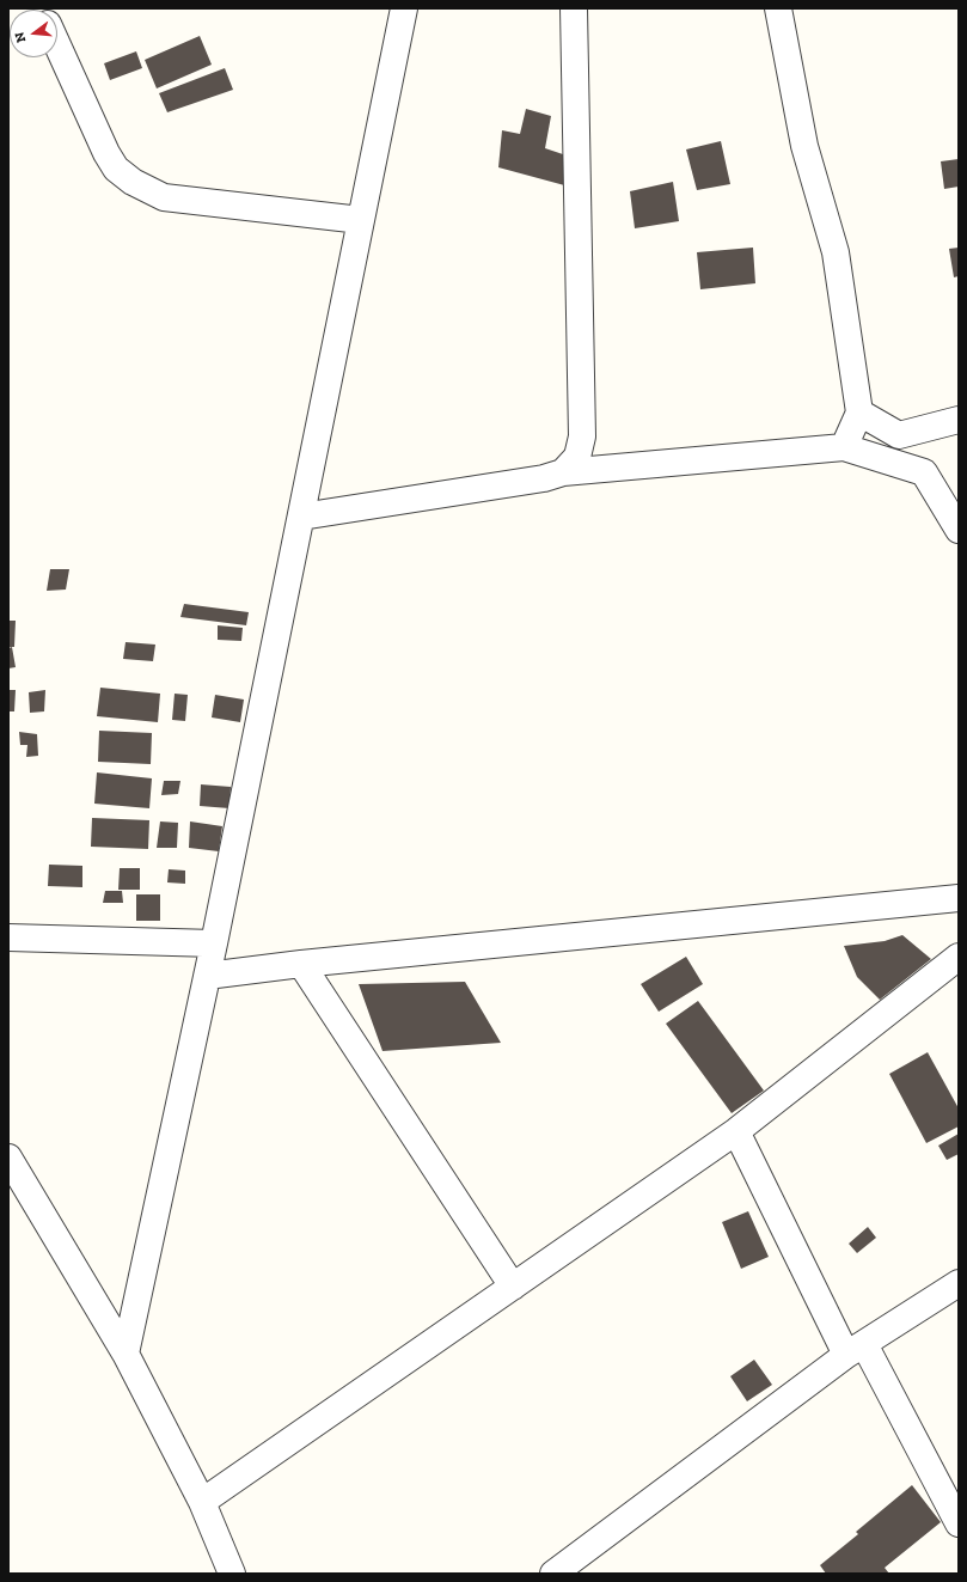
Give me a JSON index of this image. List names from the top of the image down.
{
  "north": "left"
}
